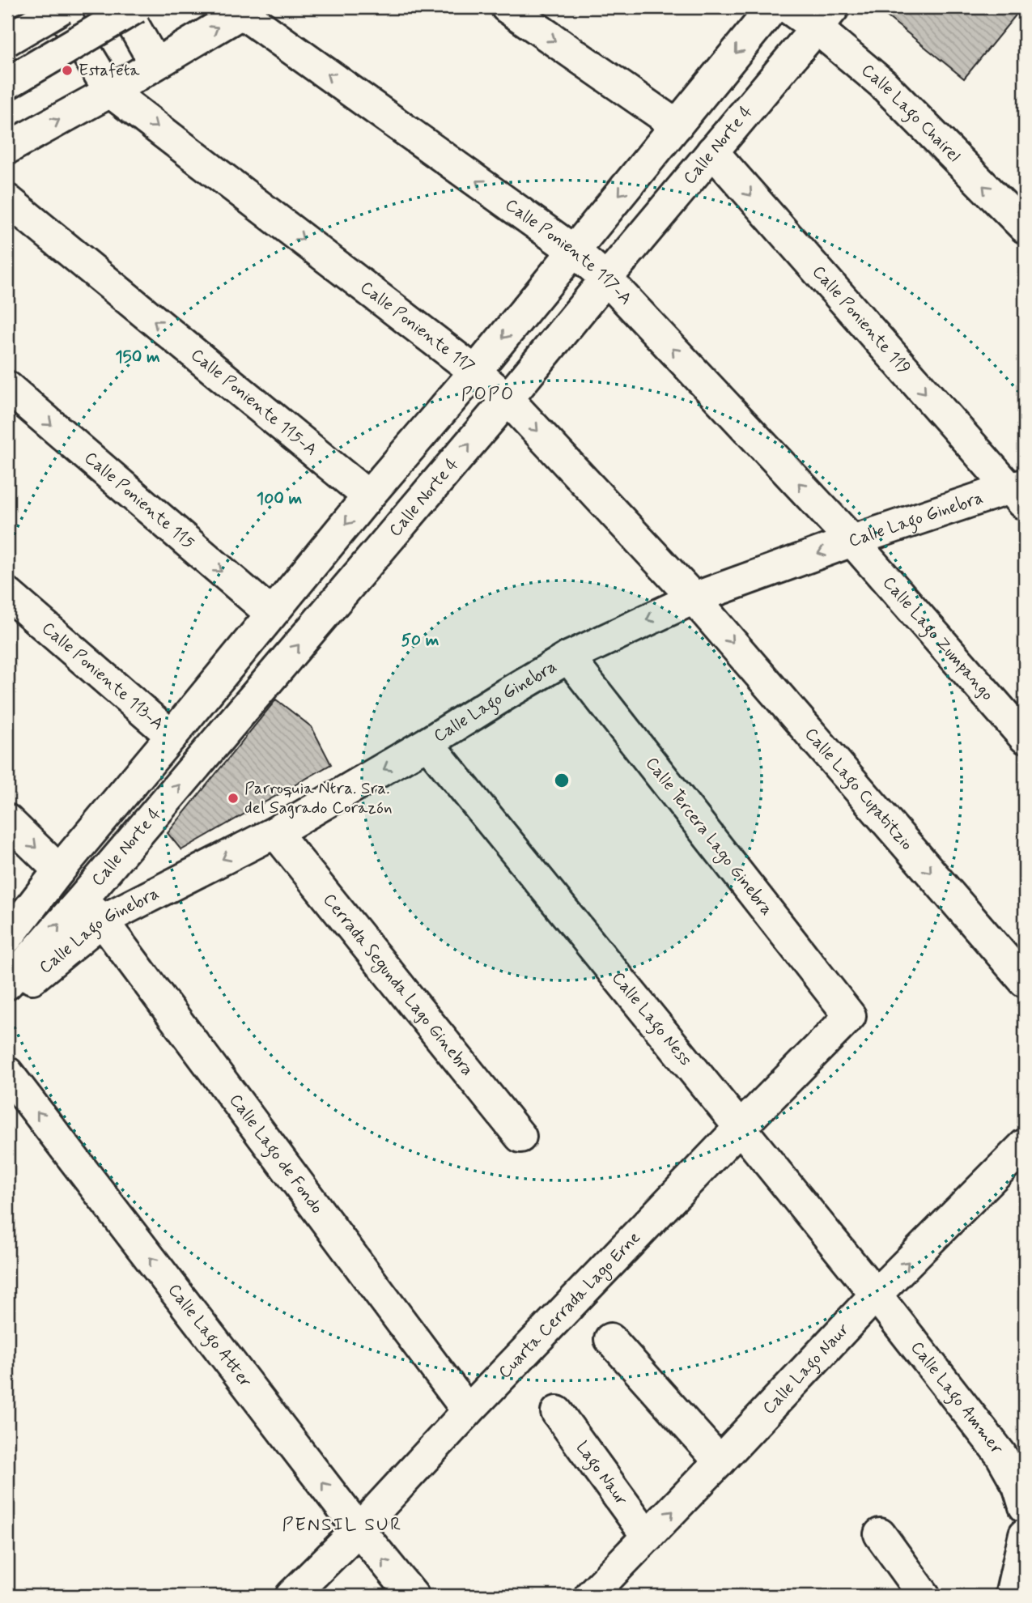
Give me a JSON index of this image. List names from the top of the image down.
{
  "streets": {
    "main road": [
      "Calle Lago Chairel",
      "Calle Norte 4",
      "Calle Poniente 117-A",
      "Calle Poniente 119",
      "Calle Poniente 117",
      "Calle Poniente 115-A",
      "Calle Poniente 115",
      "Calle Lago Ginebra",
      "Calle Lago Zumpango",
      "Calle Poniente 113-A",
      "Calle Lago Cupatitzio",
      "Calle Tercera Lago Ginebra",
      "Cerrada Segunda Lago Ginebra",
      "Calle Lago Ness",
      "Calle Lago de Fondo",
      "Cuarta Cerrada Lago Erne",
      "Calle Lago Atter",
      "Calle Lago Naur",
      "Calle Lago Ammer",
      "Lago Naur"
    ]
  },
  "crossings": [
    ["Calle Lago Chairel", "Calle Norte 4"],
    ["Calle Norte 4", "Calle Poniente 117-A"],
    ["Calle Norte 4", "Calle Poniente 119"],
    ["Calle Norte 4", "Calle Poniente 117"],
    ["Calle Norte 4", "Calle Lago Ginebra"],
    ["Calle Norte 4", "Calle Lago de Fondo"],
    ["Calle Poniente 117-A", "Calle Lago Ginebra"],
    ["Calle Poniente 117-A", "Calle Lago Zumpango"],
    ["Calle Poniente 119", "Calle Lago Ginebra"],
    ["Calle Poniente 117", "Calle Lago Ginebra"],
    ["Calle Poniente 117", "Calle Lago Cupatitzio"],
    ["Calle Lago Ginebra", "Calle Lago Zumpango"],
    ["Calle Lago Ginebra", "Calle Lago Cupatitzio"],
    ["Calle Lago Ginebra", "Calle Tercera Lago Ginebra"],
    ["Calle Lago Ginebra", "Cerrada Segunda Lago Ginebra"],
    ["Calle Lago Ginebra", "Calle Lago Ness"],
    ["Calle Lago Ginebra", "Calle Lago de Fondo"],
    ["Calle Tercera Lago Ginebra", "Cuarta Cerrada Lago Erne"],
    ["Calle Lago Ness", "Cuarta Cerrada Lago Erne"],
    ["Calle Lago Ness", "Calle Lago Naur"],
    ["Calle Lago Ness", "Calle Lago Ammer"],
    ["Calle Lago de Fondo", "Cuarta Cerrada Lago Erne"],
    ["Cuarta Cerrada Lago Erne", "Calle Lago Atter"],
    ["Calle Lago Naur", "Calle Lago Ammer"],
    ["Calle Lago Naur", "Lago Naur"]
  ],
  "one_way": [
    "Calle Lago Chairel",
    "Calle Poniente 117-A",
    "Calle Poniente 119",
    "Calle Poniente 117",
    "Calle Poniente 115-A",
    "Calle Poniente 115",
    "Calle Lago Cupatitzio",
    "Calle Lago Atter",
    "Calle Lago Naur"
  ],
  "districts": ["POPO", "PENSIL SUR"],
  "places": ["Estafeta", "Parroquia Ntra. Sra. del Sagrado Corazón"],
  "rings": ["150 m", "100 m", "50 m"]
}
